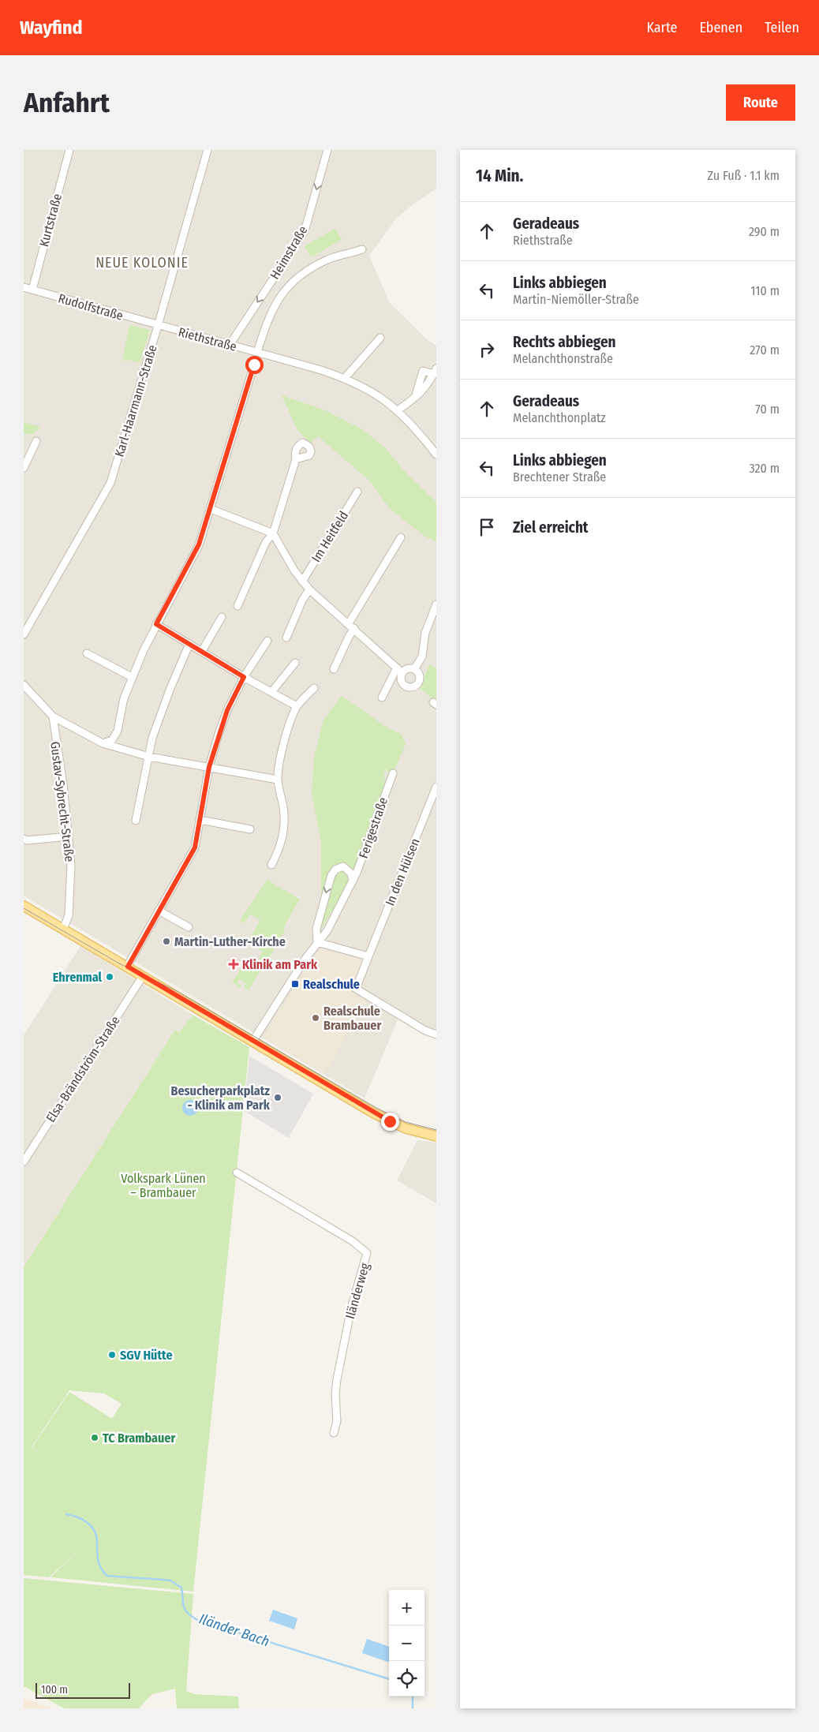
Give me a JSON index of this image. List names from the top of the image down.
{
  "streets": {
    "street": [
      "Kurtstraße",
      "Heimstraße",
      "Rudolfstraße",
      "Riethstraße",
      "Karl-Haarmann-Straße",
      "Im Heitfeld",
      "Gustav-Sybrecht-Straße",
      "Ferigestraße",
      "In den Hülsen",
      "Elsa-Brändström-Straße",
      "Iländerweg"
    ]
  },
  "crossings": [
    ["Kurtstraße", "Rudolfstraße"],
    ["Heimstraße", "Riethstraße"],
    ["Rudolfstraße", "Riethstraße"],
    ["Rudolfstraße", "Karl-Haarmann-Straße"],
    ["Riethstraße", "Karl-Haarmann-Straße"]
  ],
  "one_way": ["Heimstraße"],
  "districts": ["NEUE KOLONIE"],
  "water": ["Iländer Bach"],
  "parks": ["Volkspark Lünen – Brambauer"],
  "places": {
    "other": [
      "Martin-Luther-Kirche",
      "Ehrenmal",
      "Realschule Brambauer",
      "Besucherparkplatz - Klinik am Park",
      "SGV Hütte",
      "TC Brambauer"
    ],
    "health": ["Klinik am Park"],
    "transit": ["Realschule"]
  },
  "scale_bar": "100 m",
  "page": {
    "header": "Wayfind",
    "nav": ["Karte", "Ebenen", "Teilen"],
    "buttons": "Route",
    "title": "Anfahrt",
    "heading": ["14 Min.", "Zu Fuß · 1.1 km"],
    "list": [
      ["Geradeaus", "Riethstraße", "290 m"],
      ["Links abbiegen", "Martin-Niemöller-Straße", "110 m"],
      ["Rechts abbiegen", "Melanchthonstraße", "270 m"],
      ["Geradeaus", "Melanchthonplatz", "70 m"],
      ["Links abbiegen", "Brechtener Straße", "320 m"],
      "Ziel erreicht"
    ],
    "map_buttons": ["+", "−"],
    "scale": "100 m"
  }
}
